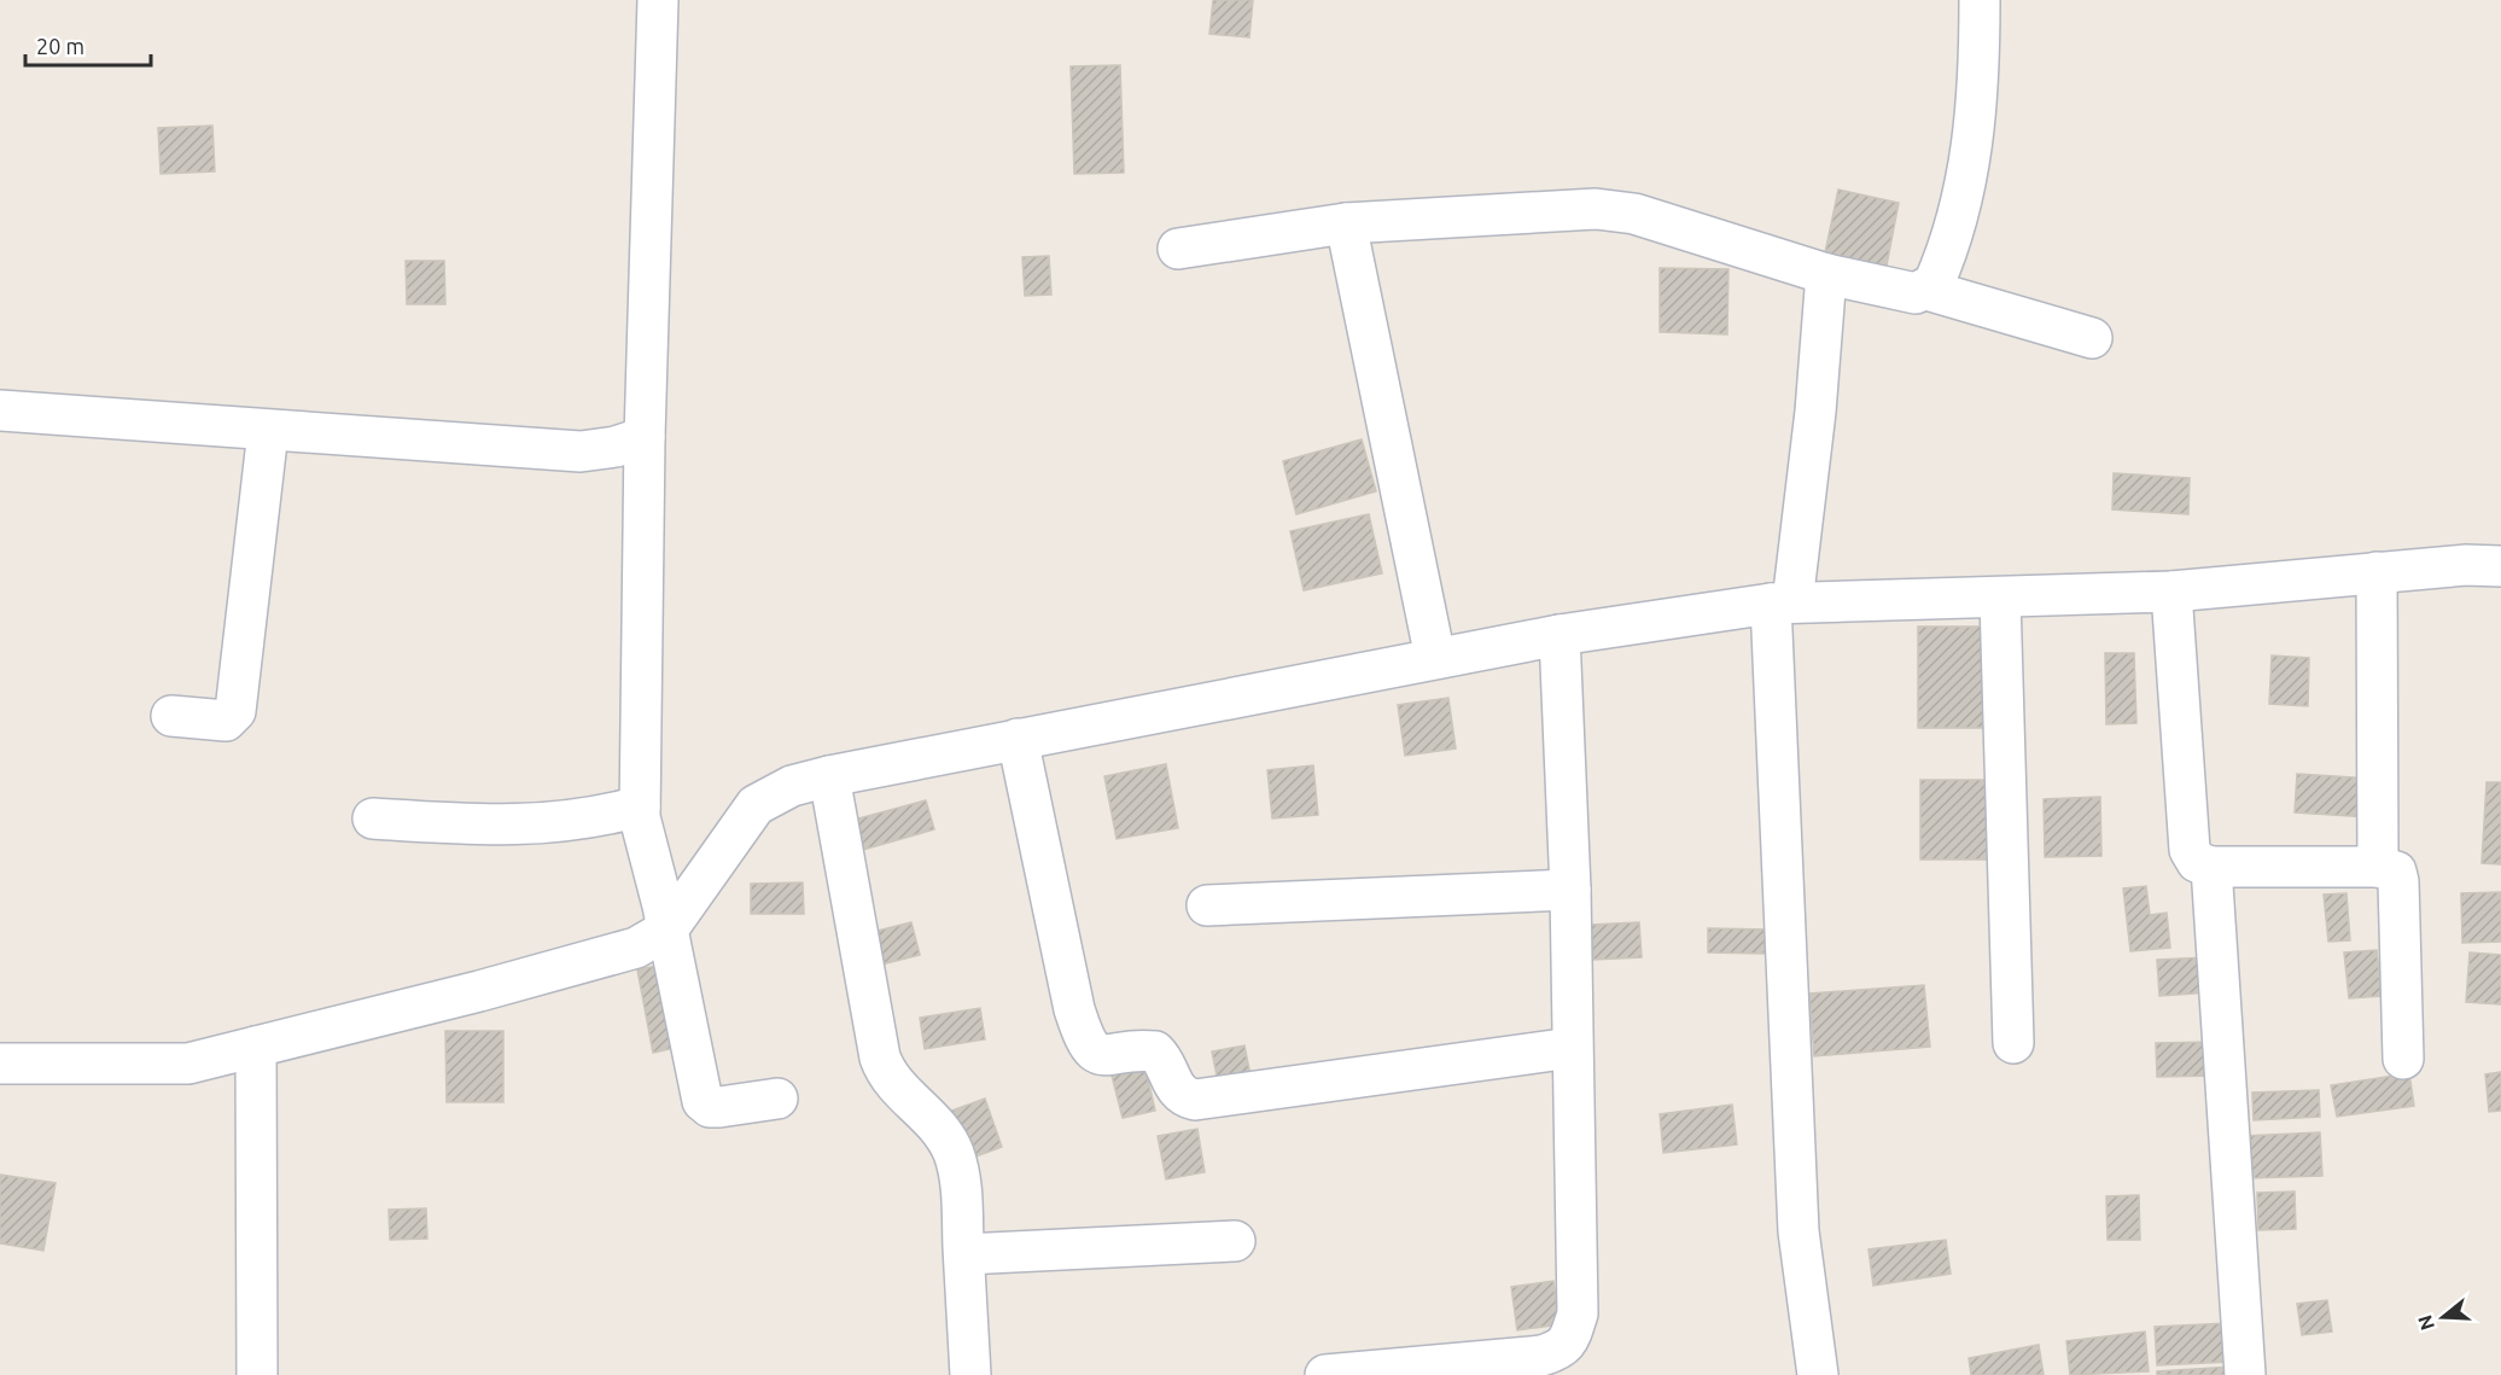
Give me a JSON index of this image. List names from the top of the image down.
{
  "scale_bar": "20 m",
  "north": "left"
}
